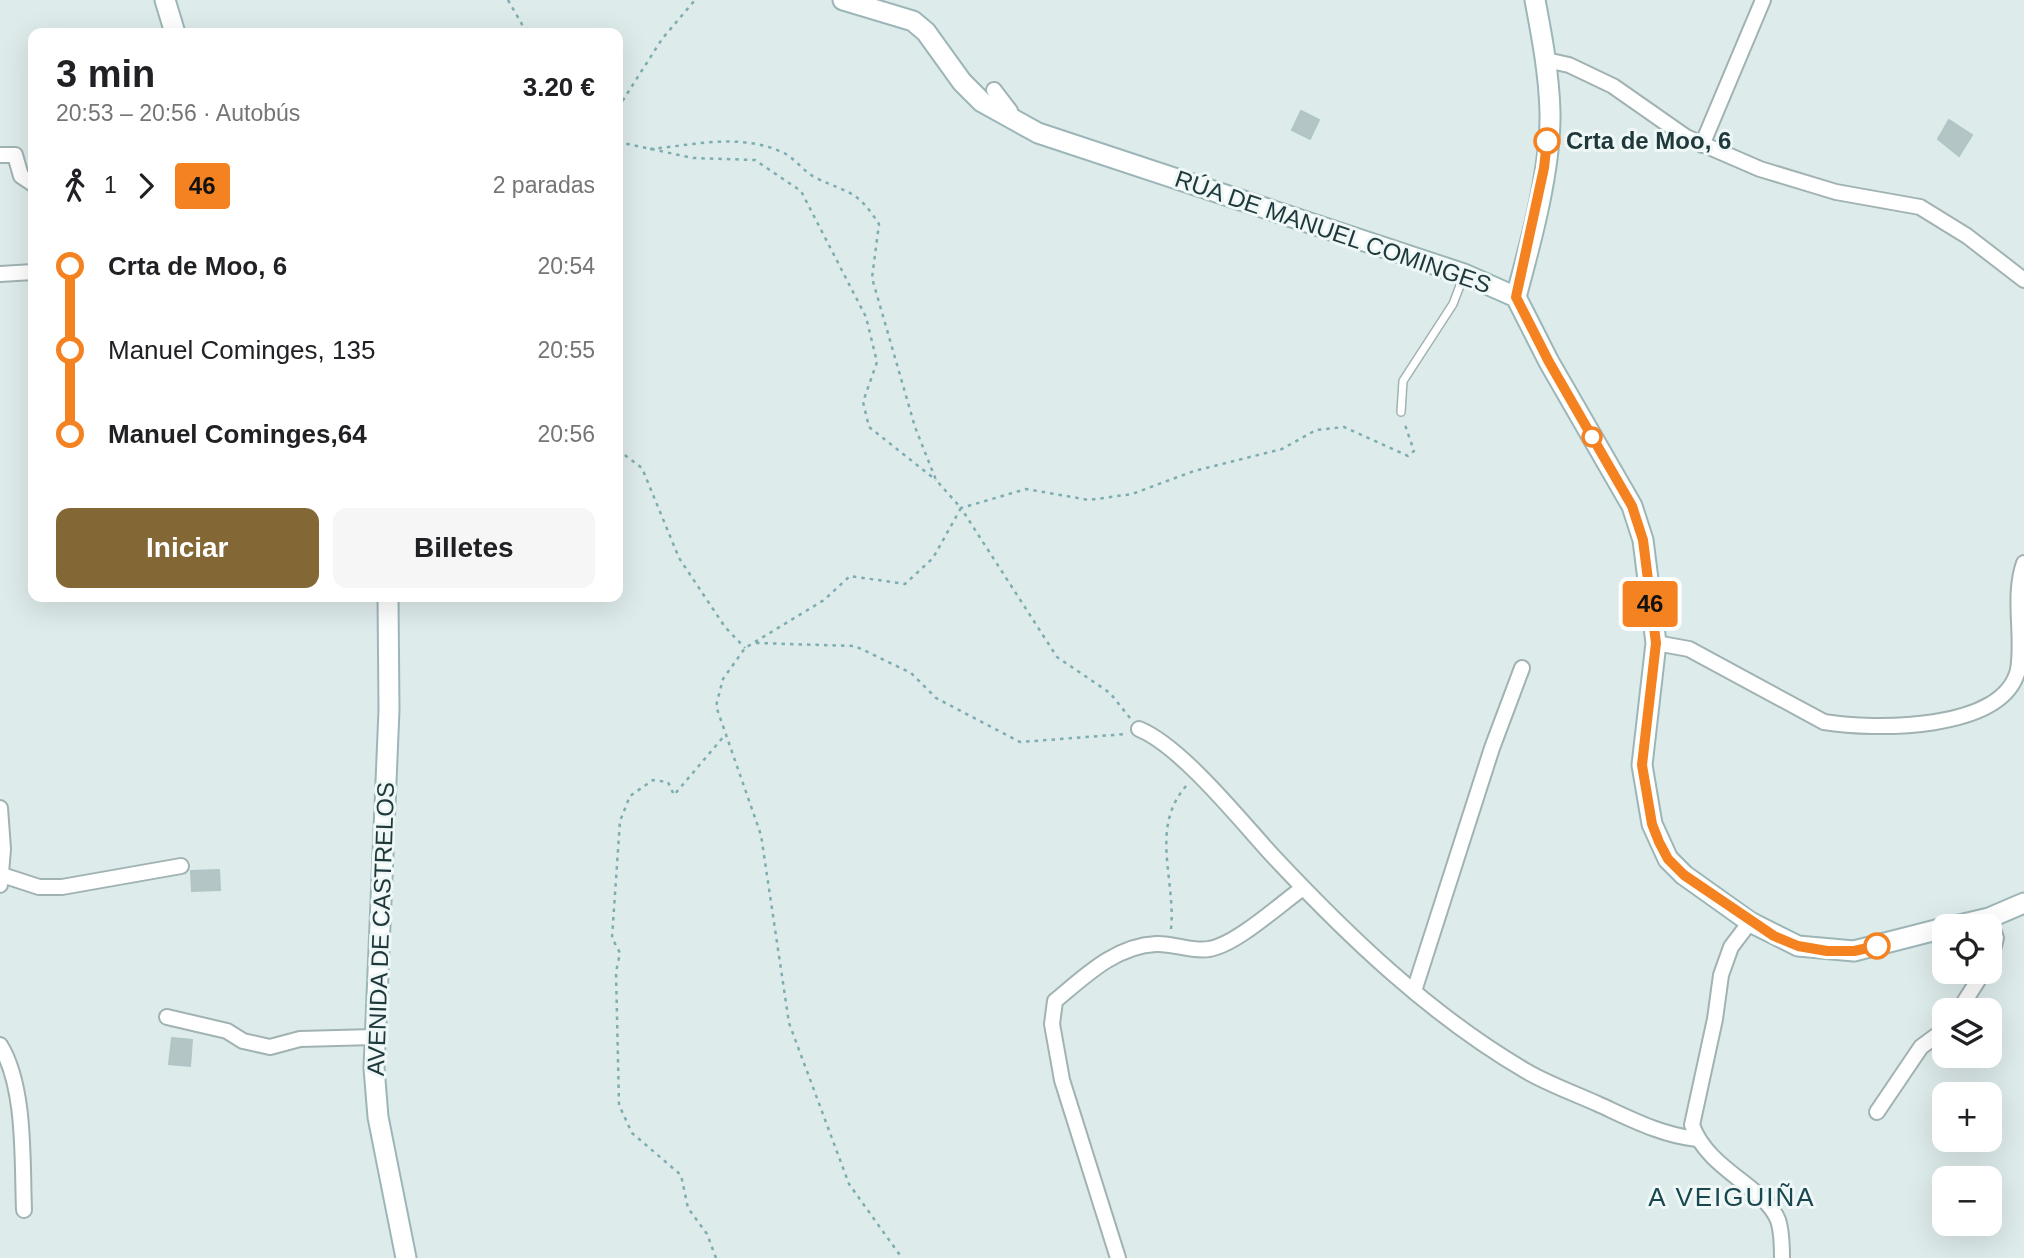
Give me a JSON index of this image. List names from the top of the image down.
{
  "streets": {
    "street": ["RÚA DE MANUEL COMINGES", "AVENIDA DE CASTRELOS"]
  },
  "districts": ["A VEIGUIÑA"],
  "places": ["Crta de Moo, 6"],
  "lines": ["bus line 46"],
  "page": {
    "on_map": "46",
    "heading": ["3 min", "20:53 – 20:56 · Autobús", "3.20 €"],
    "legs": ["1", "46", "2 paradas"],
    "list": [
      {
        "name": "Crta de Moo, 6",
        "value": "20:54"
      },
      {
        "name": "Manuel Cominges, 135",
        "value": "20:55"
      },
      {
        "name": "Manuel Cominges,64",
        "value": "20:56"
      }
    ],
    "buttons": ["Iniciar", "Billetes"],
    "map_buttons": ["+", "−"]
  }
}
